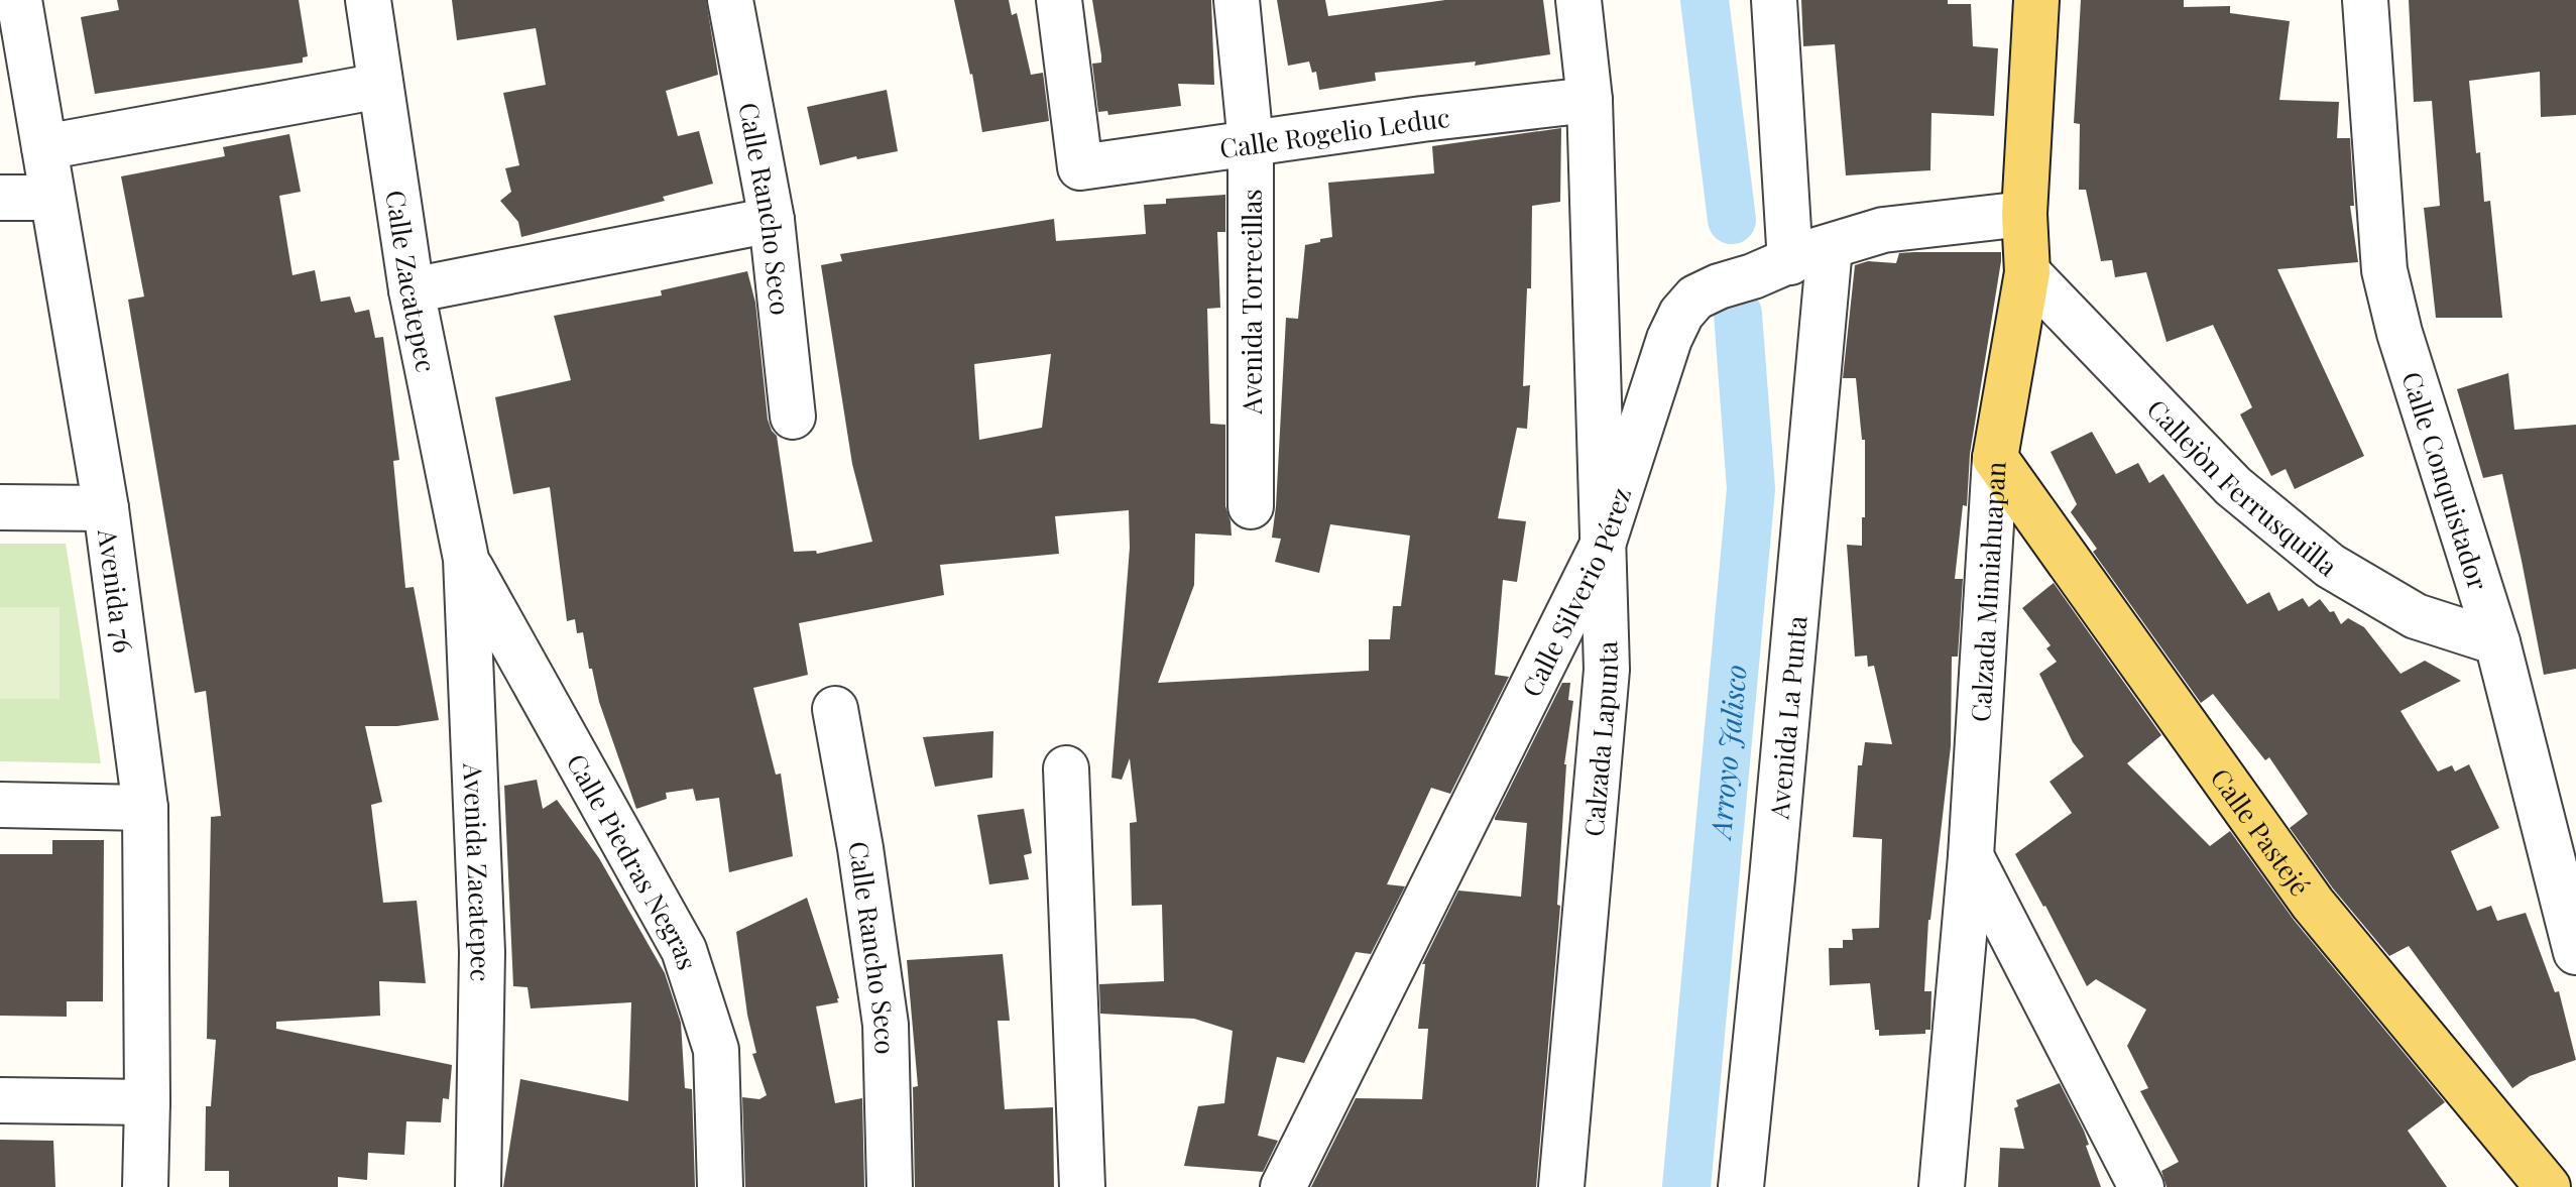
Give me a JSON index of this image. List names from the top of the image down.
{
  "streets": {
    "main road": ["Calzada Mimiahuapan", "Calle Pastejé"],
    "street": [
      "Calle Rogelio Leduc",
      "Calle Rancho Seco",
      "Calle Zacatepec",
      "Avenida Torrecillas",
      "Calle Conquistador",
      "Callejòn Ferrusquilla",
      "Avenida 76",
      "Calle Silverio Pérez",
      "Avenida La Punta",
      "Calzada Lapunta",
      "Calle Piedras Negras",
      "Avenida Zacatepec"
    ]
  },
  "crossings": [
    ["Calle Rogelio Leduc", "Avenida Torrecillas"],
    ["Calle Rogelio Leduc", "Calzada Lapunta"],
    ["Calle Zacatepec", "Calle Piedras Negras"],
    ["Calle Zacatepec", "Avenida Zacatepec"],
    ["Calle Conquistador", "Callejòn Ferrusquilla"],
    ["Callejòn Ferrusquilla", "Calzada Mimiahuapan"],
    ["Calle Silverio Pérez", "Calzada Mimiahuapan"],
    ["Calle Silverio Pérez", "Avenida La Punta"],
    ["Calle Silverio Pérez", "Calzada Lapunta"],
    ["Calzada Mimiahuapan", "Calle Pastejé"],
    ["Calle Piedras Negras", "Avenida Zacatepec"]
  ],
  "water": ["Arroyo Jalisco"]
}
